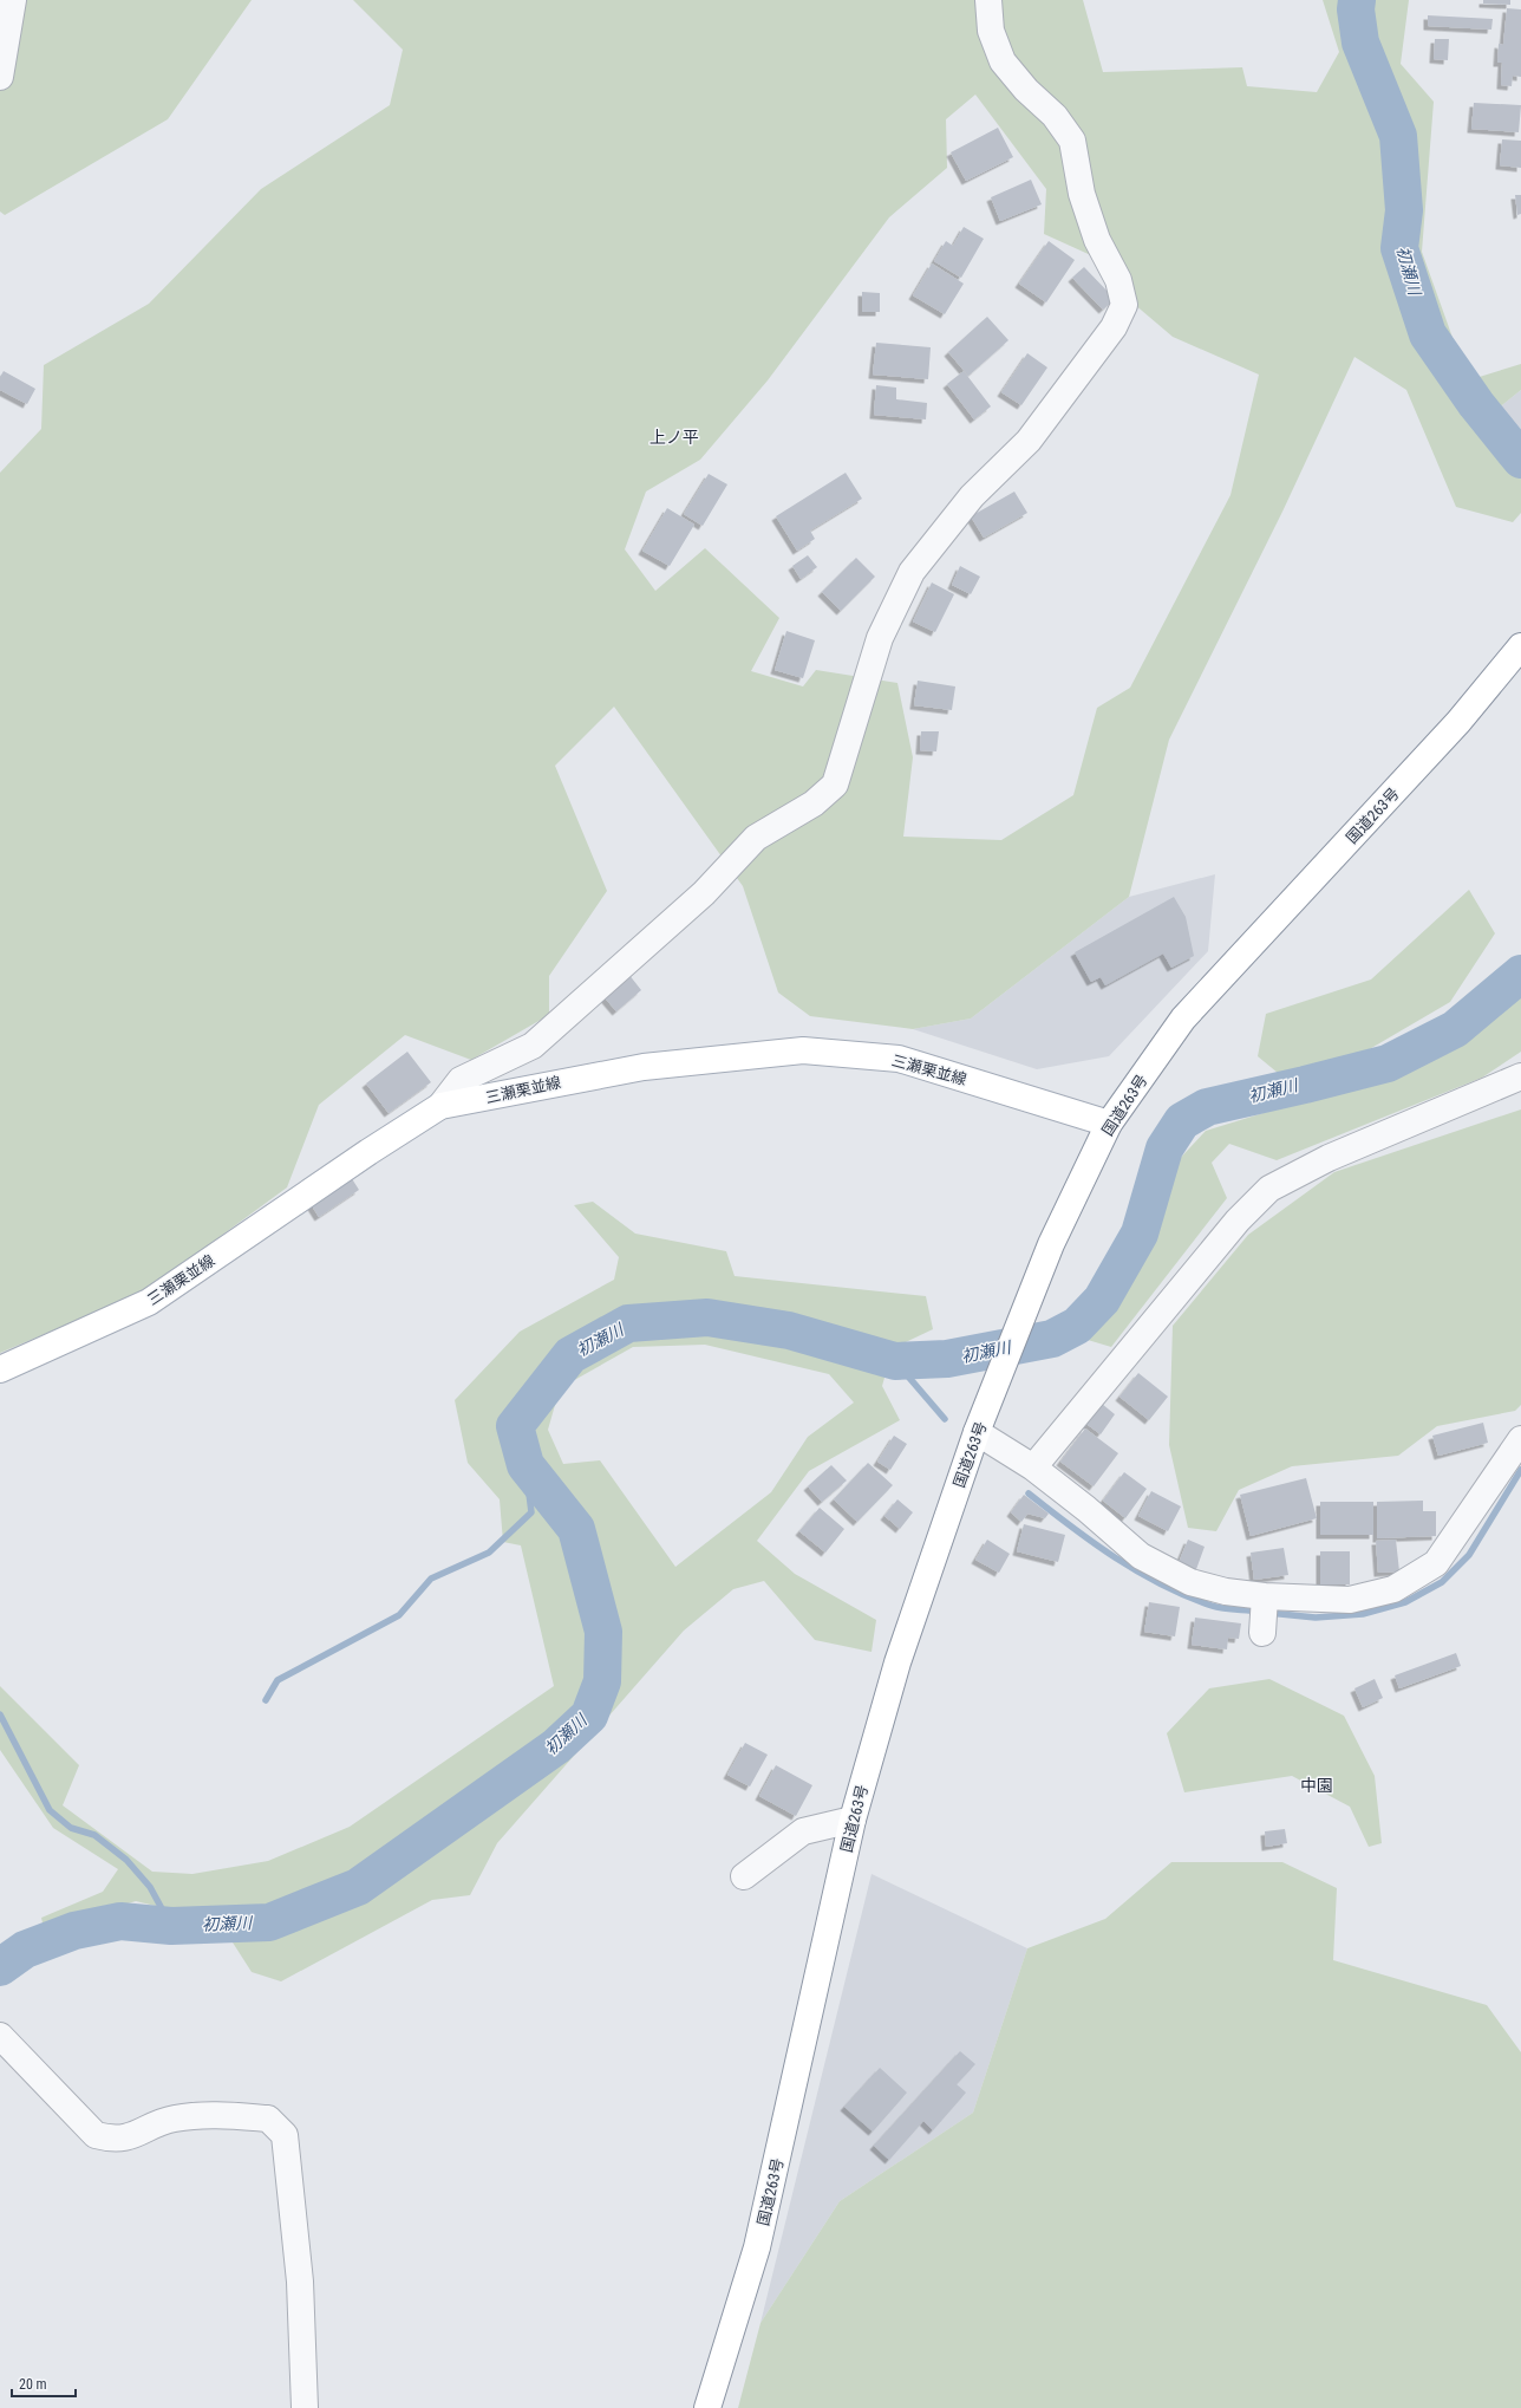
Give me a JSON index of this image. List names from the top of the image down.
{
  "streets": {
    "main road": ["国道263号", "三瀬栗並線"]
  },
  "crossings": [
    ["国道263号", "三瀬栗並線"]
  ],
  "districts": ["上ノ平", "中園"],
  "water": ["初瀬川"],
  "scale_bar": "20 m"
}
